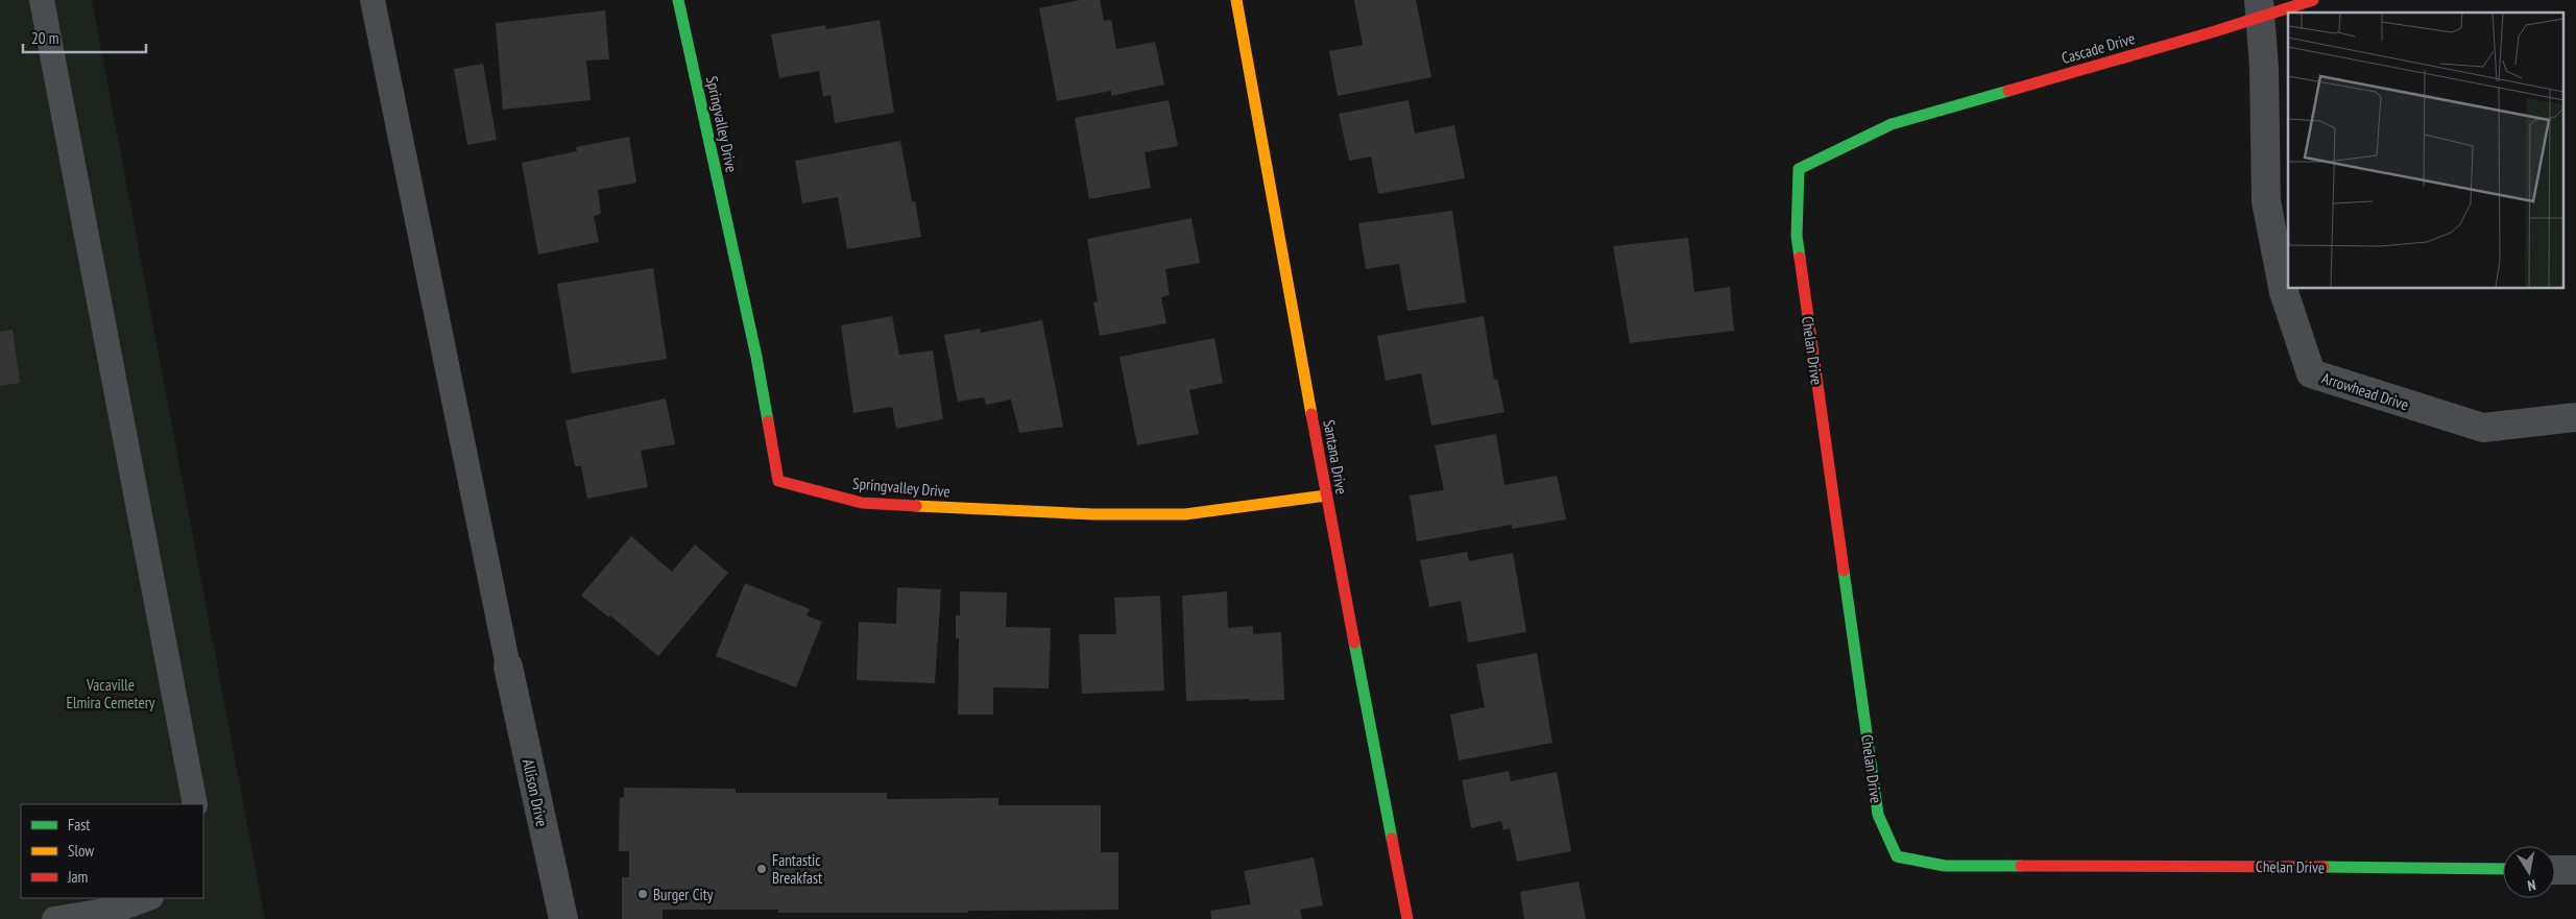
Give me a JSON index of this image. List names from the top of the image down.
{
  "streets": {
    "street": [
      "Cascade Drive",
      "Springvalley Drive",
      "Chelan Drive",
      "Arrowhead Drive",
      "Santana Drive",
      "Allison Drive"
    ]
  },
  "crossings": [
    ["Cascade Drive", "Chelan Drive"],
    ["Cascade Drive", "Arrowhead Drive"],
    ["Springvalley Drive", "Santana Drive"]
  ],
  "parks": ["Vacaville Elmira Cemetery"],
  "places": ["Fantastic Breakfast", "Burger City"],
  "legend": ["Fast", "Slow", "Jam"],
  "scale_bar": "20 m",
  "north": "bottom"
}
